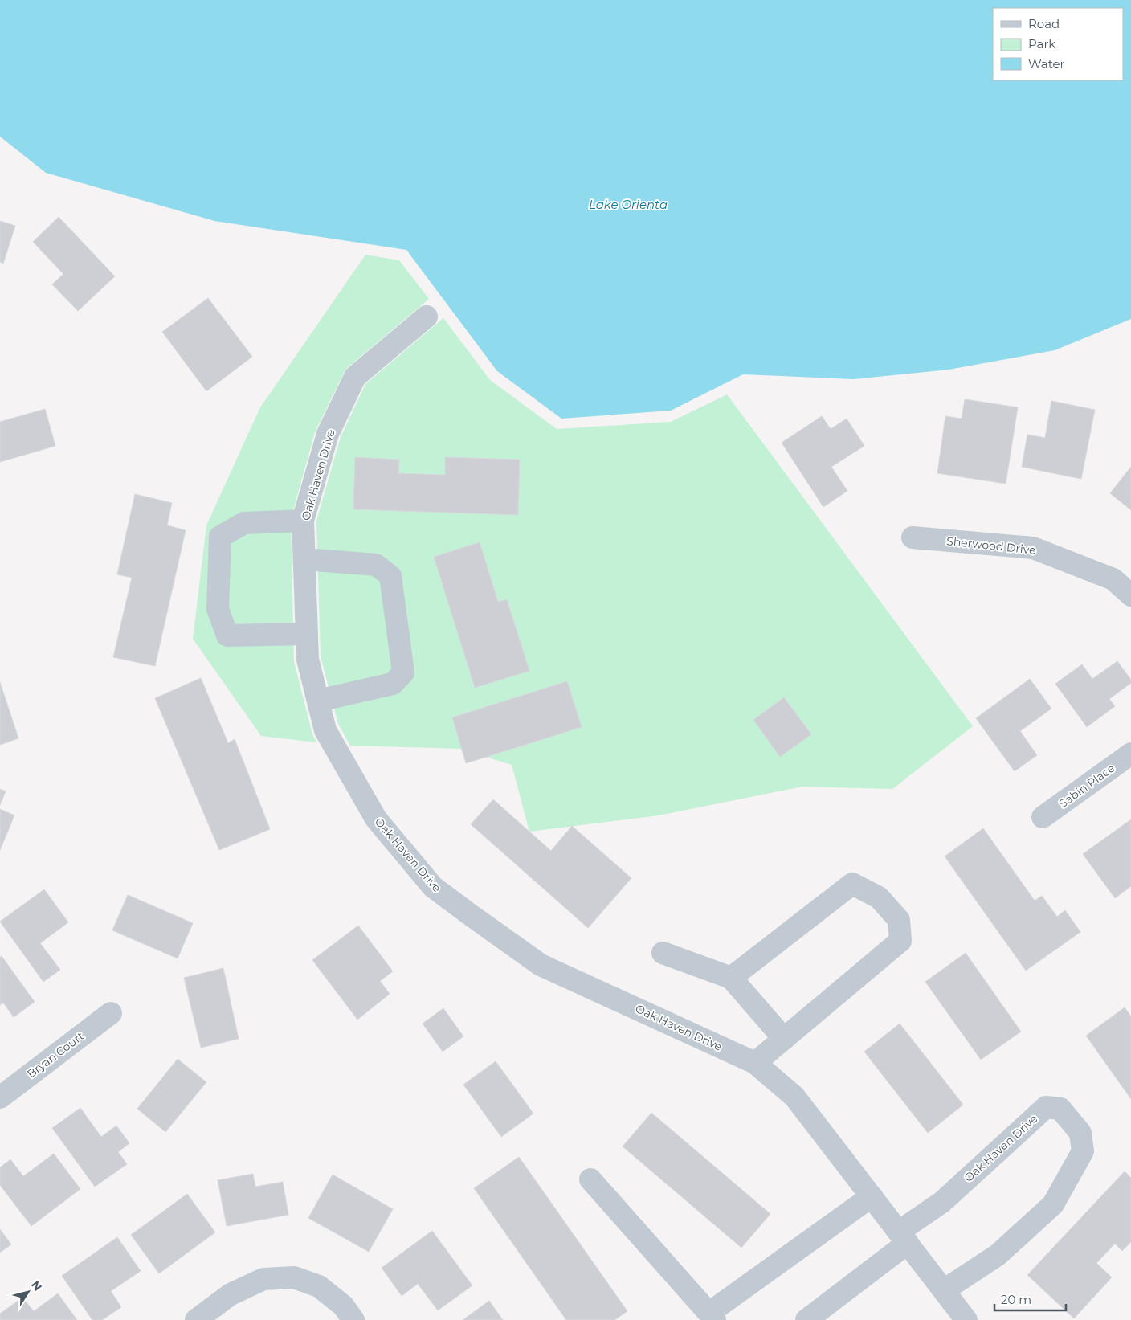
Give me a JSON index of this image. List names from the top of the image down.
{
  "streets": {
    "street": [
      "Oak Haven Drive",
      "Sherwood Drive",
      "Sabin Place",
      "Bryan Court"
    ]
  },
  "water": ["Lake Orienta"],
  "legend": ["Road", "Park", "Water"],
  "scale_bar": "20 m",
  "north": "top right"
}
